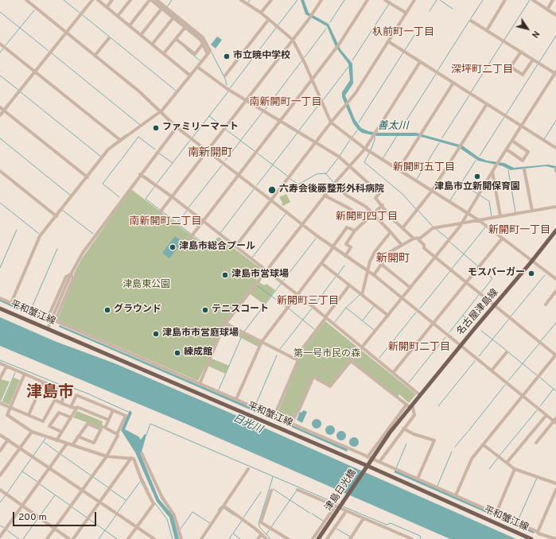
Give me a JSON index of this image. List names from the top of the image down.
{
  "streets": {
    "main road": ["名古屋津島線", "平和蟹江線", "津島日光橋"]
  },
  "crossings": [
    ["名古屋津島線", "平和蟹江線"],
    ["名古屋津島線", "津島日光橋"],
    ["平和蟹江線", "津島日光橋"]
  ],
  "districts": [
    "杁前町一丁目",
    "深坪町二丁目",
    "南新開町一丁目",
    "南新開町",
    "新開町五丁目",
    "新開町四丁目",
    "南新開町二丁目",
    "新開町一丁目",
    "新開町",
    "新開町三丁目",
    "新開町二丁目",
    "津島市"
  ],
  "water": ["善太川", "日光川"],
  "parks": ["津島東公園", "第一号市民の森"],
  "places": [
    "市立暁中学校",
    "ファミリーマート",
    "津島市立新開保育園",
    "六寿会後藤整形外科病院",
    "津島市総合プール",
    "モスバーガー",
    "津島市営球場",
    "グラウンド",
    "テニスコート",
    "津島市市営庭球場",
    "練成館"
  ],
  "scale_bar": "200 m",
  "north": "bottom right"
}
